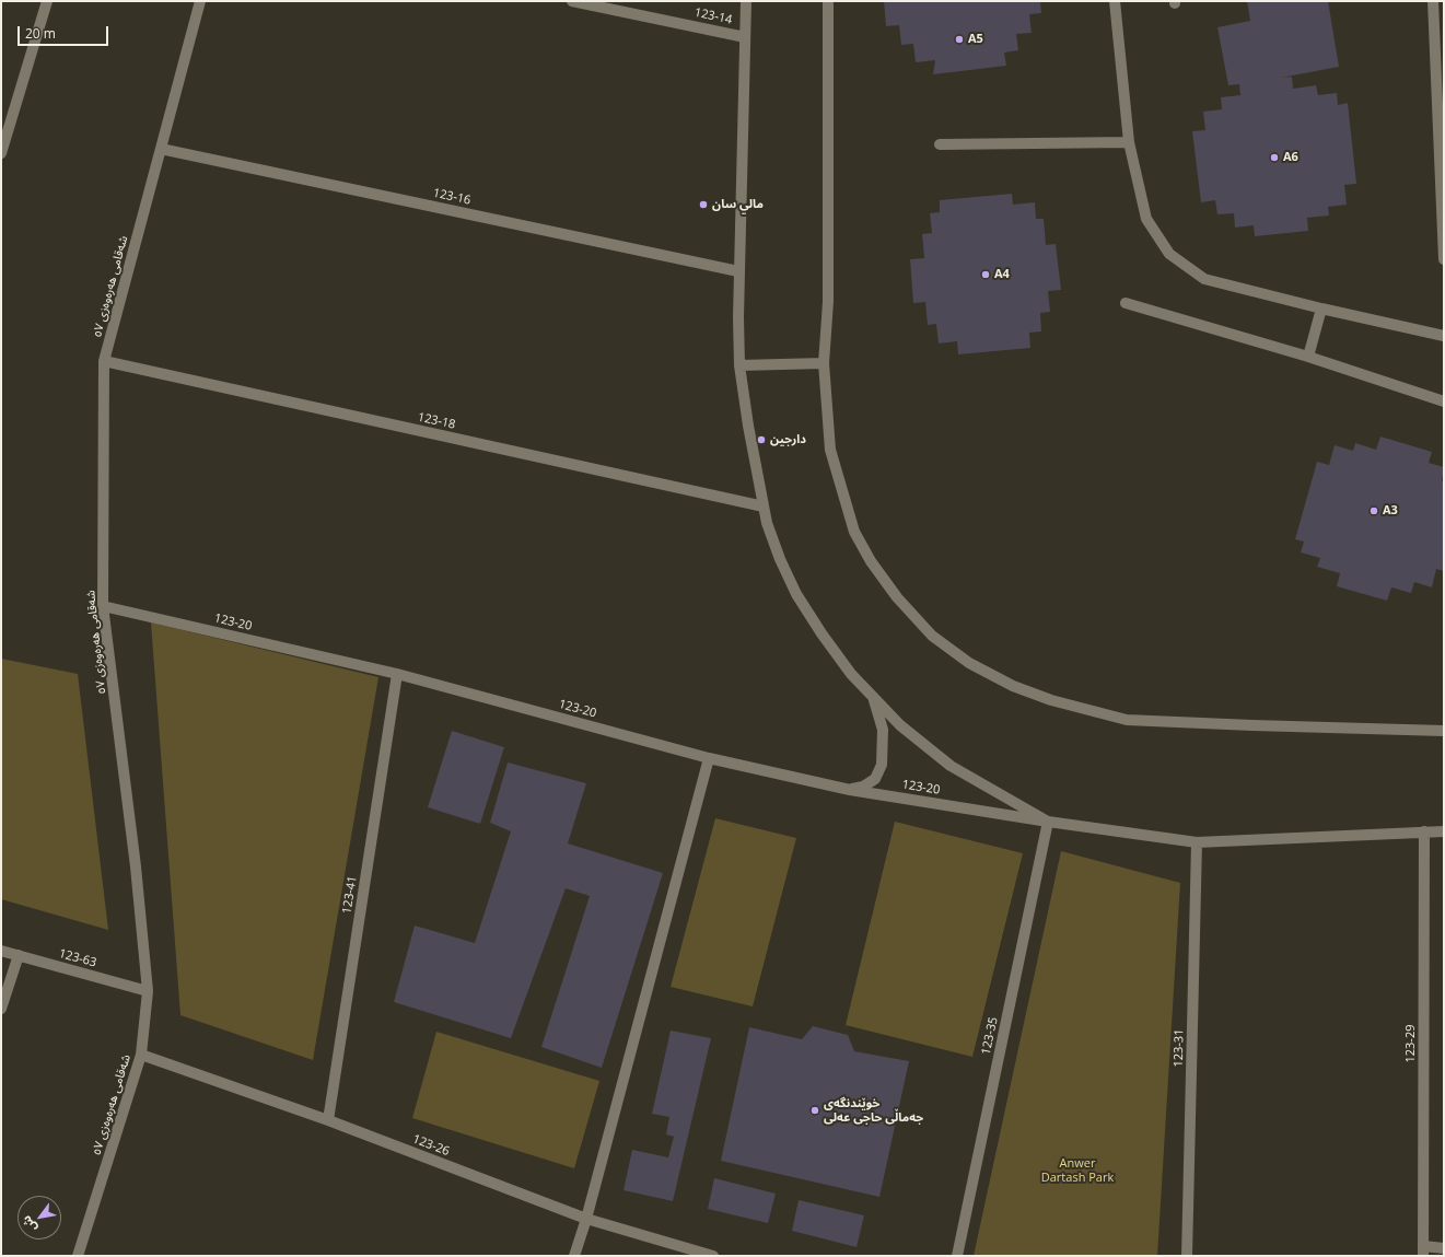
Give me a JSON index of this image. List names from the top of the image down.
{
  "streets": {
    "street": [
      "123-14",
      "123-16",
      "شەقامی هەرەوەزی ٥٧",
      "123-18",
      "123-20",
      "123-41",
      "123-63",
      "123-35",
      "123-29",
      "123-31",
      "123-26"
    ]
  },
  "crossings": [
    ["123-16", "شەقامی هەرەوەزی ٥٧"],
    ["شەقامی هەرەوەزی ٥٧", "123-18"],
    ["شەقامی هەرەوەزی ٥٧", "123-20"],
    ["شەقامی هەرەوەزی ٥٧", "123-63"],
    ["شەقامی هەرەوەزی ٥٧", "123-26"],
    ["123-20", "123-41"],
    ["123-20", "123-35"],
    ["123-20", "123-29"],
    ["123-20", "123-31"],
    ["123-41", "123-26"]
  ],
  "parks": ["Anwer Dartash Park"],
  "places": [
    "A5",
    "A6",
    "مالي سان",
    "A4",
    "دارجين",
    "A3",
    "خوێندنگەی جەماڵی حاجی عەلی"
  ],
  "scale_bar": "20 m",
  "north": "bottom left"
}
